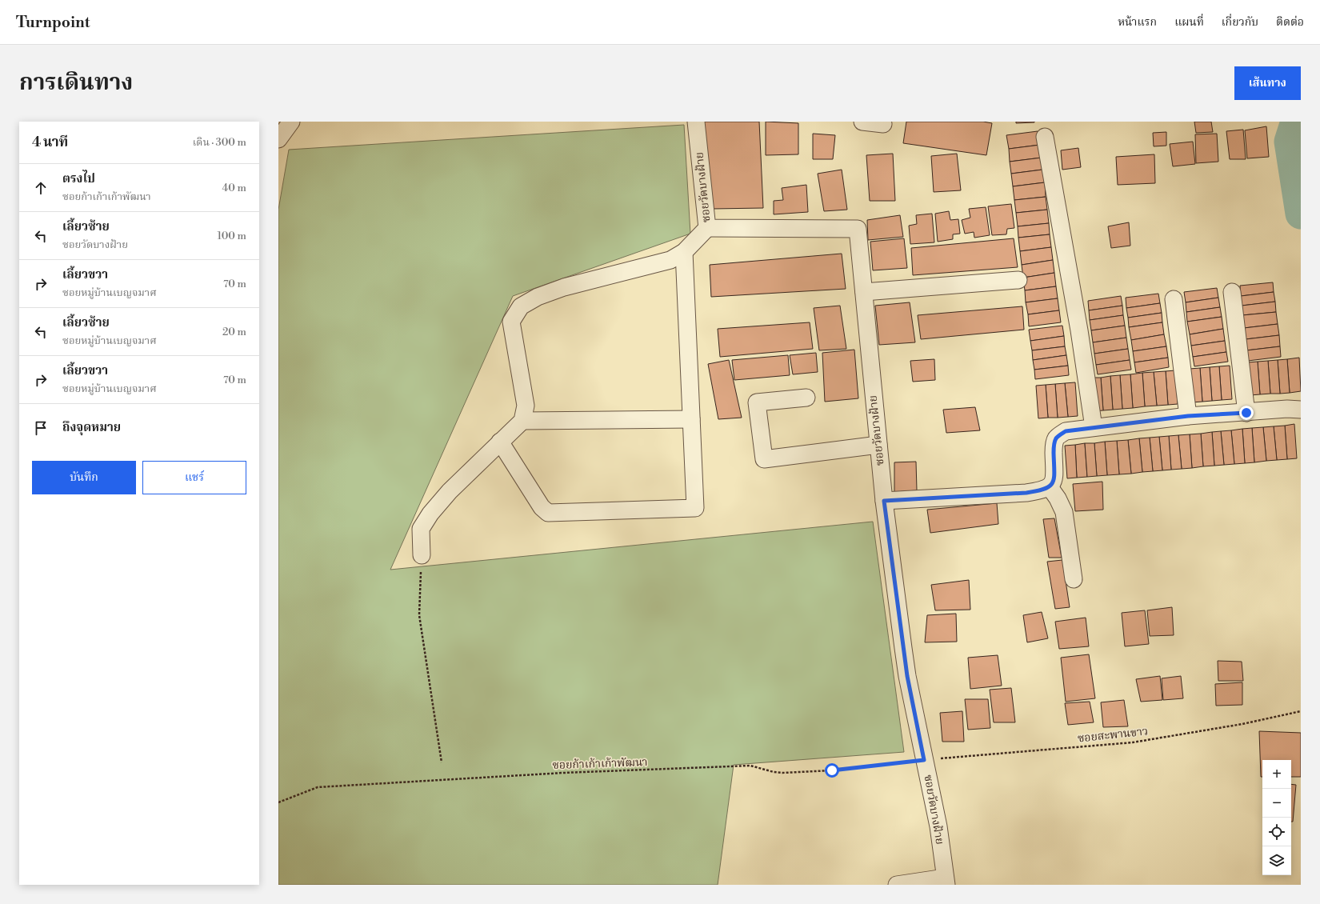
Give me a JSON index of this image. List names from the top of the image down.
{
  "streets": {
    "street": ["ซอยวัดบางฝ้าย"],
    "path": ["ซอยสะพานขาว", "ซอยก้าเก้าเก้าพัฒนา"]
  },
  "crossings": [
    ["ซอยวัดบางฝ้าย", "ซอยสะพานขาว"],
    ["ซอยวัดบางฝ้าย", "ซอยก้าเก้าเก้าพัฒนา"],
    ["ซอยสะพานขาว", "ซอยก้าเก้าเก้าพัฒนา"]
  ],
  "page": {
    "header": "Turnpoint",
    "nav": [
      "หน้าแรก",
      "แผนที่",
      "เกี่ยวกับ",
      "ติดต่อ"
    ],
    "title": "การเดินทาง",
    "buttons": [
      "เส้นทาง",
      ["บันทึก", "แชร์"]
    ],
    "heading": ["4 นาที", "เดิน · 300 m"],
    "list": [
      ["ตรงไป", "ซอยก้าเก้าเก้าพัฒนา", "40 m"],
      ["เลี้ยวซ้าย", "ซอยวัดบางฝ้าย", "100 m"],
      ["เลี้ยวขวา", "ซอยหมู่บ้านเบญจมาศ", "70 m"],
      ["เลี้ยวซ้าย", "ซอยหมู่บ้านเบญจมาศ", "20 m"],
      ["เลี้ยวขวา", "ซอยหมู่บ้านเบญจมาศ", "70 m"],
      "ถึงจุดหมาย"
    ],
    "map_buttons": ["+", "−"]
  }
}
